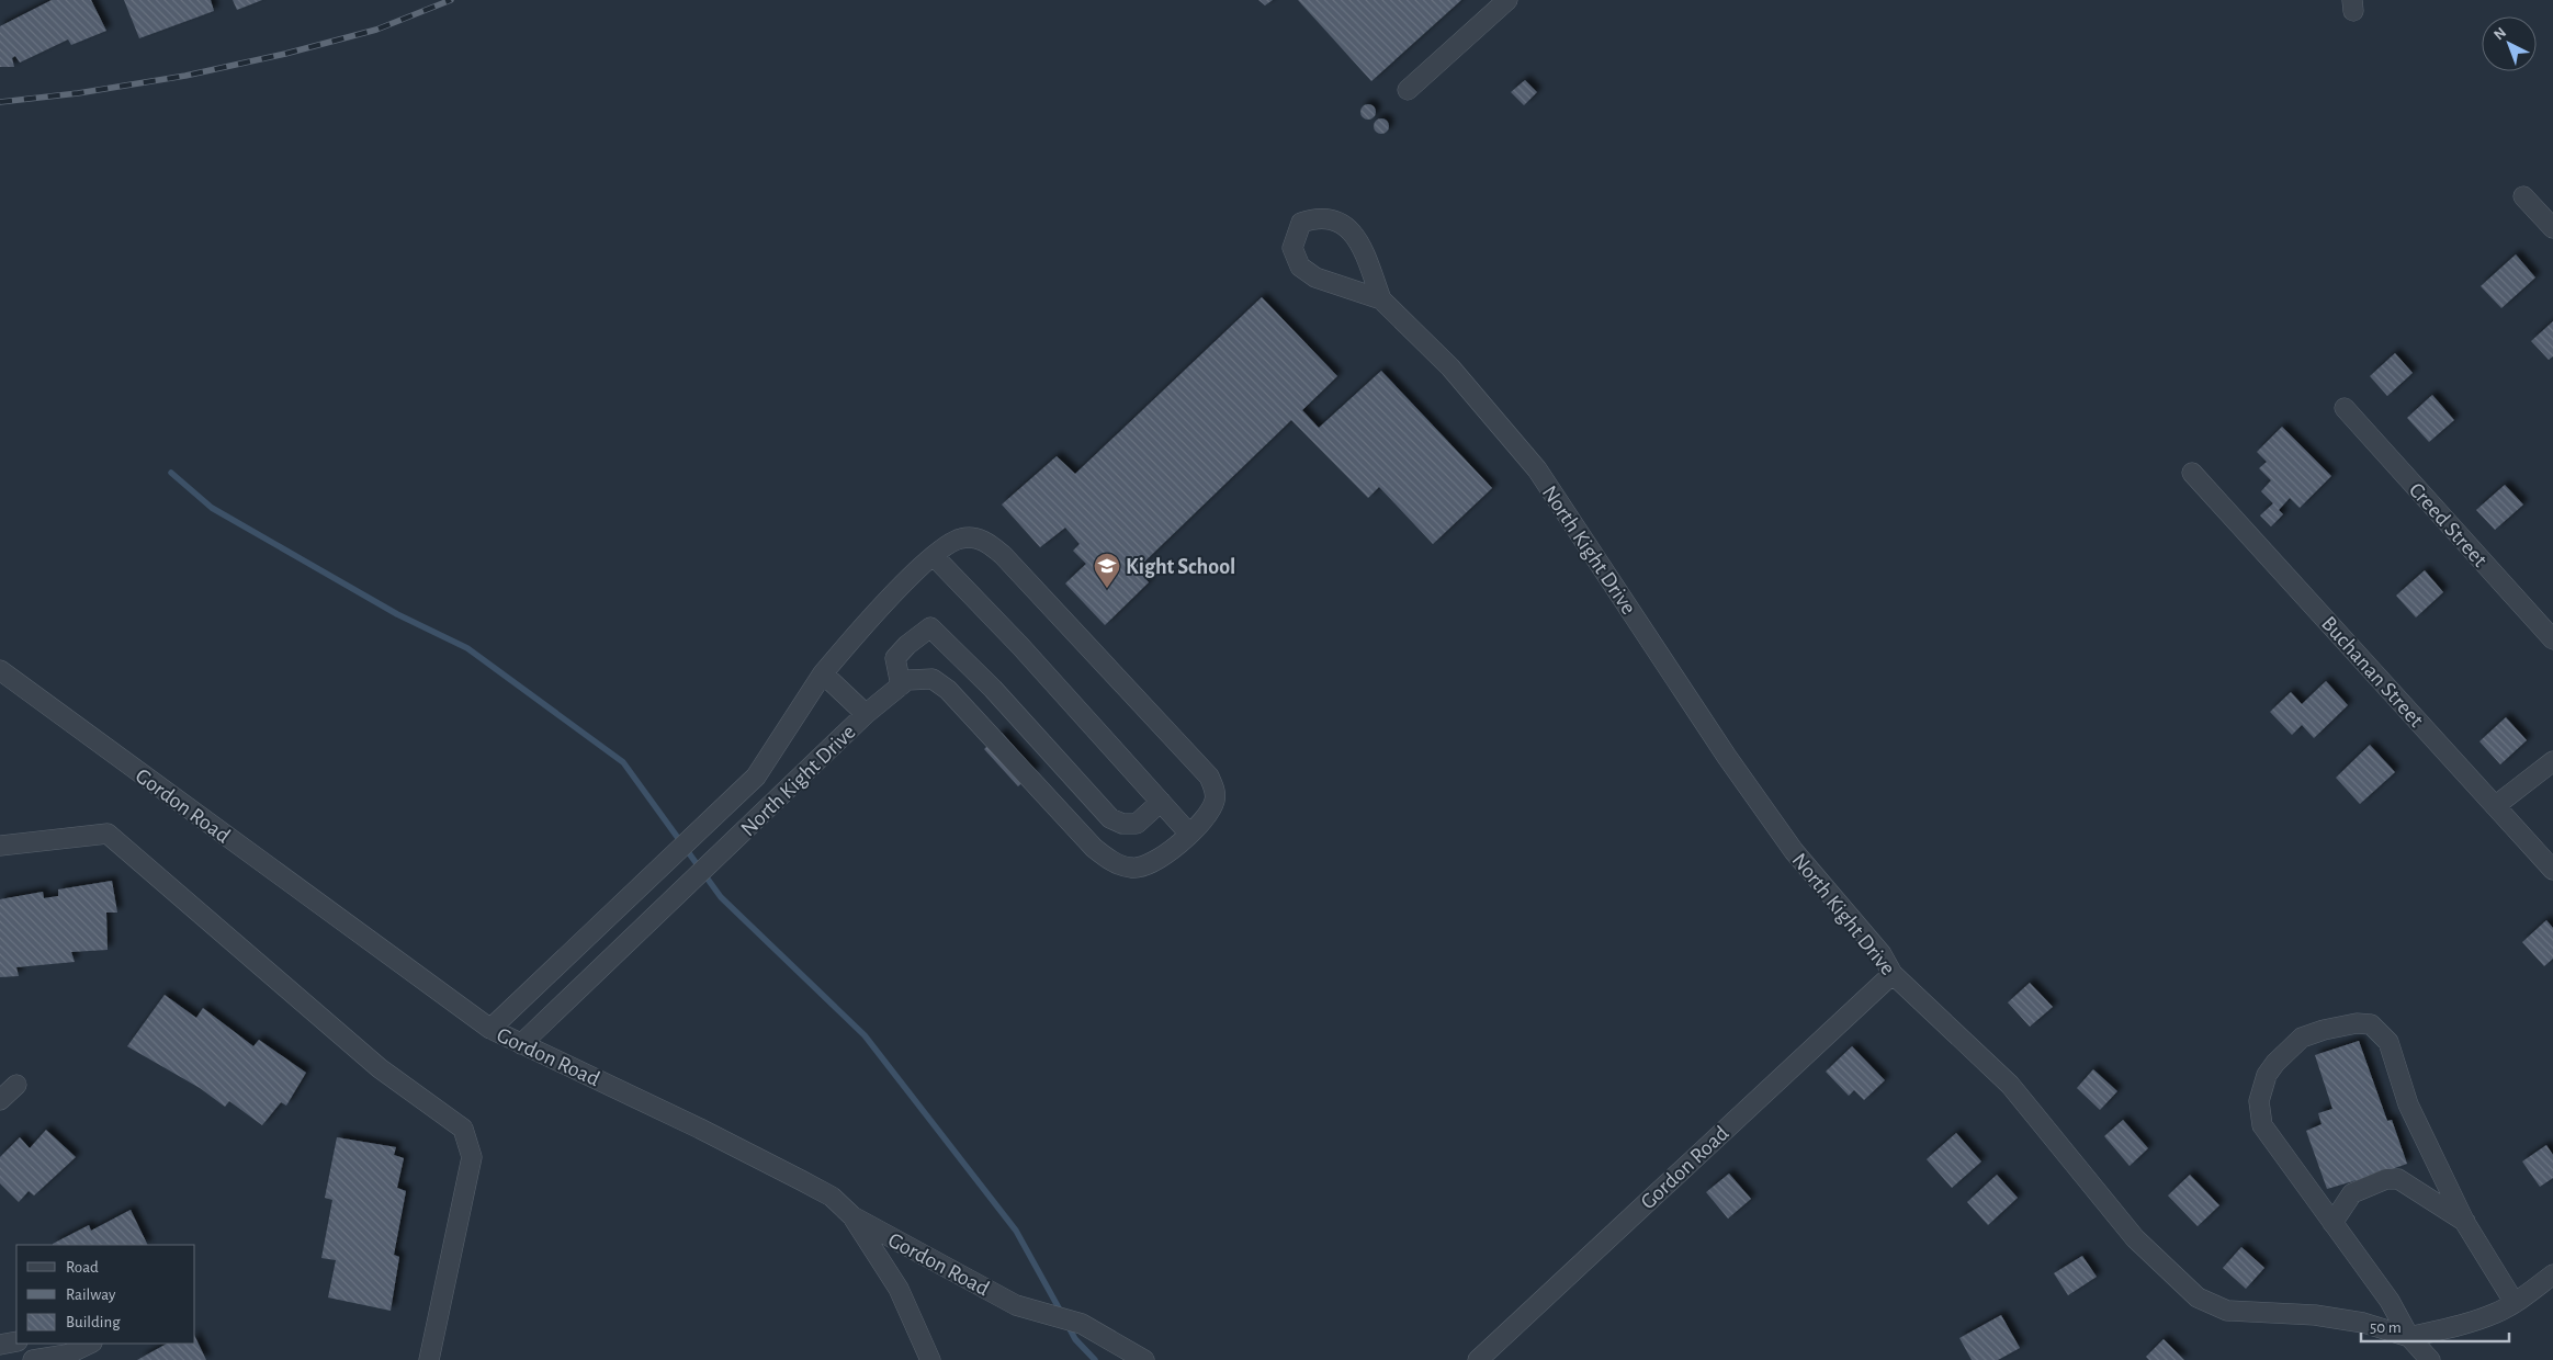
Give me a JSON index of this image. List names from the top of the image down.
{
  "streets": {
    "street": [
      "Creed Street",
      "North Kight Drive",
      "Buchanan Street",
      "Gordon Road"
    ]
  },
  "crossings": [
    ["North Kight Drive", "Gordon Road"]
  ],
  "places": {
    "school or university": ["Kight School"]
  },
  "legend": ["Road", "Railway", "Building"],
  "scale_bar": "50 m",
  "north": "top left"
}
